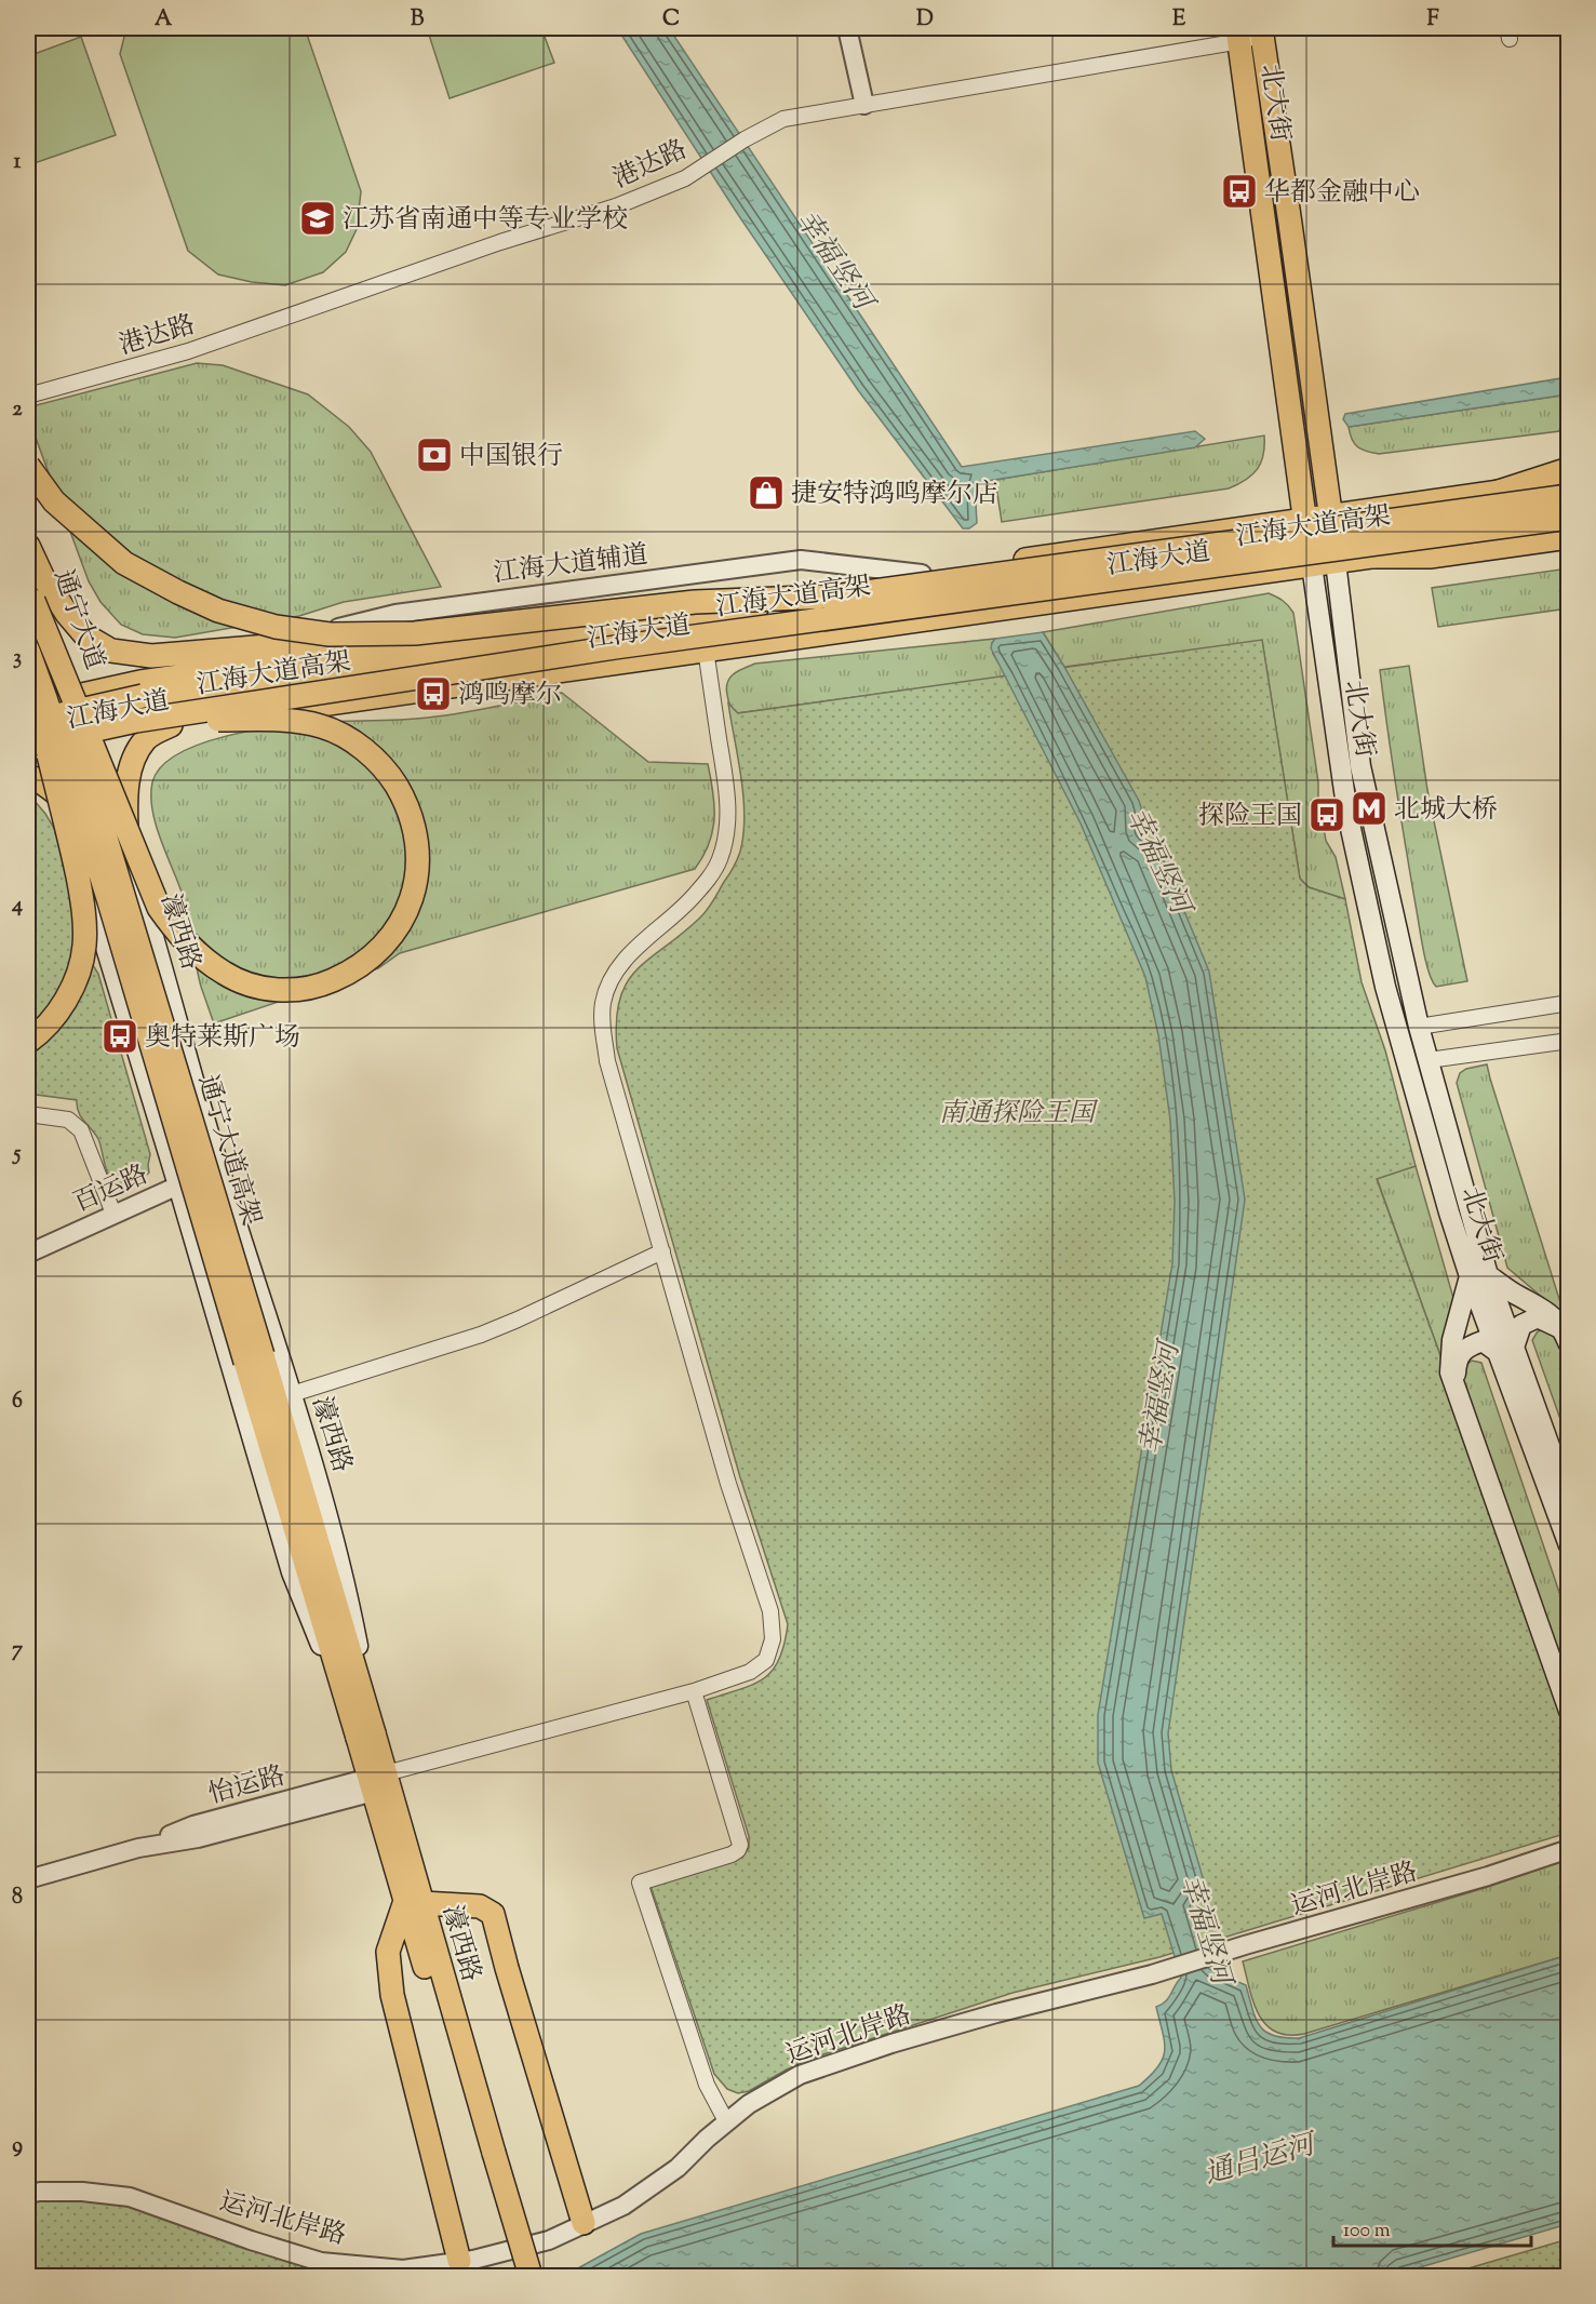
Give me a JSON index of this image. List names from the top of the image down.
{
  "streets": {
    "main road": [
      "北大街",
      "江海大道高架",
      "江海大道",
      "通宁大道",
      "濠西路",
      "通宁大道高架"
    ],
    "street": [
      "港达路",
      "江海大道辅道",
      "百运路",
      "怡运路",
      "运河北岸路"
    ]
  },
  "crossings": [
    ["北大街", "港达路"],
    ["北大街", "江海大道"],
    ["江海大道高架", "江海大道"],
    ["江海大道高架", "濠西路"],
    ["江海大道", "江海大道辅道"],
    ["江海大道", "通宁大道"],
    ["江海大道", "濠西路"],
    ["通宁大道", "濠西路"],
    ["濠西路", "通宁大道高架"],
    ["濠西路", "百运路"],
    ["濠西路", "怡运路"]
  ],
  "water": ["幸福竖河", "通吕运河"],
  "parks": ["南通探险王国"],
  "places": {
    "bus stop": [
      "华都金融中心",
      "鸿鸣摩尔",
      "探险王国",
      "奥特莱斯广场"
    ],
    "school or university": ["江苏省南通中等专业学校"],
    "bank": ["中国银行"],
    "shop": ["捷安特鸿鸣摩尔店"],
    "metro station": ["北城大桥"]
  },
  "scale_bar": "100 m",
  "grid": {
    "columns": [
      "A",
      "B",
      "C",
      "D",
      "E",
      "F"
    ],
    "rows": [
      "1",
      "2",
      "3",
      "4",
      "5",
      "6",
      "7",
      "8",
      "9"
    ]
  }
}
